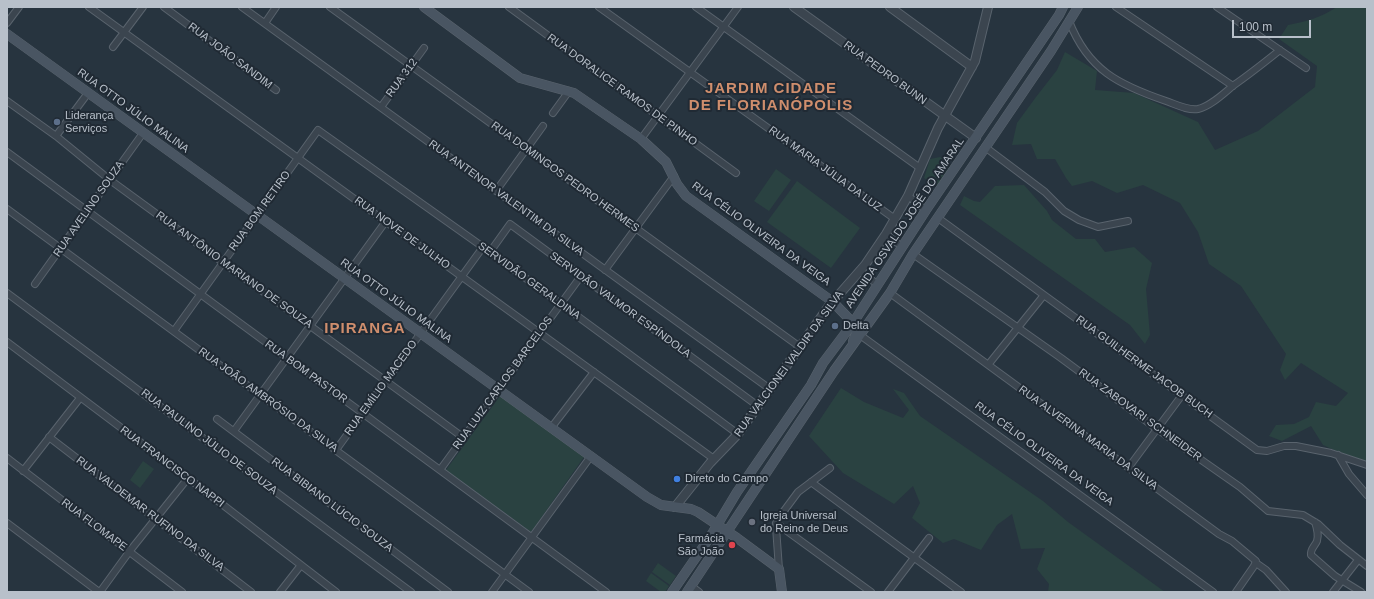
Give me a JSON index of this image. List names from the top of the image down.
{
  "streets": {
    "main road": ["RUA OTTO JÚLIO MALINA", "AVENIDA OSVALDO JOSÉ DO AMARAL", "RUA CÉLIO OLIVEIRA DA VEIGA"],
    "street": [
      "RUA JOÃO SANDIM",
      "RUA PEDRO BUNN",
      "RUA 312",
      "RUA DORALICE RAMOS DE PINHO",
      "RUA MARIA JÚLIA DA LUZ",
      "RUA DOMINGOS PEDRO HERMES",
      "RUA ANTENOR VALENTIM DA SILVA",
      "RUA AVELINO SOUZA",
      "RUA BOM RETIRO",
      "RUA NOVE DE JULHO",
      "RUA ANTÔNIO MARIANO DE SOUZA",
      "SERVIDÃO GERALDINA",
      "SERVIDÃO VALMOR ESPÍNDOLA",
      "RUA VALCIONEI VALDIR DA SILVA",
      "RUA GUILHERME JACOB BUCH",
      "RUA BOM PASTOR",
      "RUA LUIZ CARLOS BARCELOS",
      "RUA EMÍLIO MACEDO",
      "RUA JOÃO AMBRÓSIO DA SILVA",
      "RUA ZABOVARI SCHNEIDER",
      "RUA ALVERINA MARIA DA SILVA",
      "RUA PAULINO JÚLIO DE SOUZA",
      "RUA FRANCISCO NAPPI",
      "RUA BIBIANO LÚCIO SOUZA",
      "RUA VALDEMAR RUFINO DA SILVA",
      "RUA FLOMAPE"
    ]
  },
  "crossings": [
    ["RUA PEDRO BUNN", "AVENIDA OSVALDO JOSÉ DO AMARAL"],
    ["RUA PEDRO BUNN", "RUA VALCIONEI VALDIR DA SILVA"],
    ["RUA 312", "RUA DOMINGOS PEDRO HERMES"],
    ["RUA 312", "RUA ANTENOR VALENTIM DA SILVA"],
    ["RUA OTTO JÚLIO MALINA", "RUA AVELINO SOUZA"],
    ["RUA OTTO JÚLIO MALINA", "RUA BOM RETIRO"],
    ["RUA OTTO JÚLIO MALINA", "AVENIDA OSVALDO JOSÉ DO AMARAL"],
    ["RUA OTTO JÚLIO MALINA", "RUA VALCIONEI VALDIR DA SILVA"],
    ["RUA OTTO JÚLIO MALINA", "RUA LUIZ CARLOS BARCELOS"],
    ["RUA OTTO JÚLIO MALINA", "RUA EMÍLIO MACEDO"],
    ["RUA MARIA JÚLIA DA LUZ", "RUA VALCIONEI VALDIR DA SILVA"],
    ["RUA DOMINGOS PEDRO HERMES", "RUA VALCIONEI VALDIR DA SILVA"],
    ["RUA ANTENOR VALENTIM DA SILVA", "RUA VALCIONEI VALDIR DA SILVA"],
    ["RUA AVELINO SOUZA", "RUA ANTÔNIO MARIANO DE SOUZA"],
    ["RUA AVELINO SOUZA", "RUA BOM PASTOR"],
    ["RUA AVELINO SOUZA", "RUA JOÃO AMBRÓSIO DA SILVA"],
    ["RUA BOM RETIRO", "RUA NOVE DE JULHO"],
    ["RUA BOM RETIRO", "RUA ANTÔNIO MARIANO DE SOUZA"],
    ["RUA BOM RETIRO", "SERVIDÃO GERALDINA"],
    ["RUA BOM RETIRO", "RUA BOM PASTOR"],
    ["RUA BOM RETIRO", "RUA JOÃO AMBRÓSIO DA SILVA"],
    ["AVENIDA OSVALDO JOSÉ DO AMARAL", "RUA CÉLIO OLIVEIRA DA VEIGA"],
    ["RUA NOVE DE JULHO", "RUA VALCIONEI VALDIR DA SILVA"],
    ["RUA NOVE DE JULHO", "RUA LUIZ CARLOS BARCELOS"],
    ["RUA NOVE DE JULHO", "RUA EMÍLIO MACEDO"],
    ["RUA CÉLIO OLIVEIRA DA VEIGA", "RUA VALCIONEI VALDIR DA SILVA"],
    ["RUA ANTÔNIO MARIANO DE SOUZA", "RUA LUIZ CARLOS BARCELOS"],
    ["RUA ANTÔNIO MARIANO DE SOUZA", "RUA EMÍLIO MACEDO"],
    ["SERVIDÃO GERALDINA", "SERVIDÃO VALMOR ESPÍNDOLA"],
    ["SERVIDÃO GERALDINA", "RUA VALCIONEI VALDIR DA SILVA"],
    ["SERVIDÃO GERALDINA", "RUA LUIZ CARLOS BARCELOS"],
    ["SERVIDÃO GERALDINA", "RUA EMÍLIO MACEDO"],
    ["SERVIDÃO VALMOR ESPÍNDOLA", "RUA VALCIONEI VALDIR DA SILVA"],
    ["SERVIDÃO VALMOR ESPÍNDOLA", "RUA LUIZ CARLOS BARCELOS"],
    ["RUA BOM PASTOR", "RUA LUIZ CARLOS BARCELOS"],
    ["RUA BOM PASTOR", "RUA EMÍLIO MACEDO"],
    ["RUA EMÍLIO MACEDO", "RUA JOÃO AMBRÓSIO DA SILVA"]
  ],
  "districts": ["JARDIM CIDADE DE FLORIANÓPOLIS", "IPIRANGA"],
  "places": [
    "Liderança Serviços",
    "Delta",
    "Direto do Campo",
    "Igreja Universal do Reino de Deus",
    "Farmácia São João"
  ],
  "scale_bar": "100 m"
}
